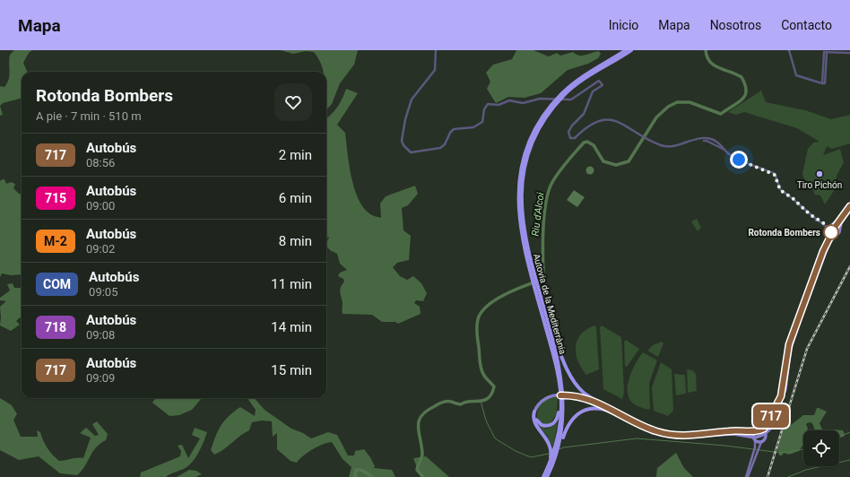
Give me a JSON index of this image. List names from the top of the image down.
{
  "streets": {
    "highway": ["Autovia de la Mediterrània"]
  },
  "water": ["Riu d'Alcoi"],
  "places": ["Tiro Pichón", "Rotonda Bombers"],
  "lines": ["bus line 717"],
  "page": {
    "header": "Mapa",
    "nav": [
      "Inicio",
      "Mapa",
      "Nosotros",
      "Contacto"
    ],
    "on_map": "717",
    "heading": ["Rotonda Bombers", "A pie · 7 min · 510 m"],
    "list": [
      {
        "mark": "717",
        "name": "Autobús",
        "note": "08:56",
        "value": "2 min"
      },
      {
        "mark": "715",
        "name": "Autobús",
        "note": "09:00",
        "value": "6 min"
      },
      {
        "mark": "M-2",
        "name": "Autobús",
        "note": "09:02",
        "value": "8 min"
      },
      {
        "mark": "COM",
        "name": "Autobús",
        "note": "09:05",
        "value": "11 min"
      },
      {
        "mark": "718",
        "name": "Autobús",
        "note": "09:08",
        "value": "14 min"
      },
      {
        "mark": "717",
        "name": "Autobús",
        "note": "09:09",
        "value": "15 min"
      }
    ]
  }
}
